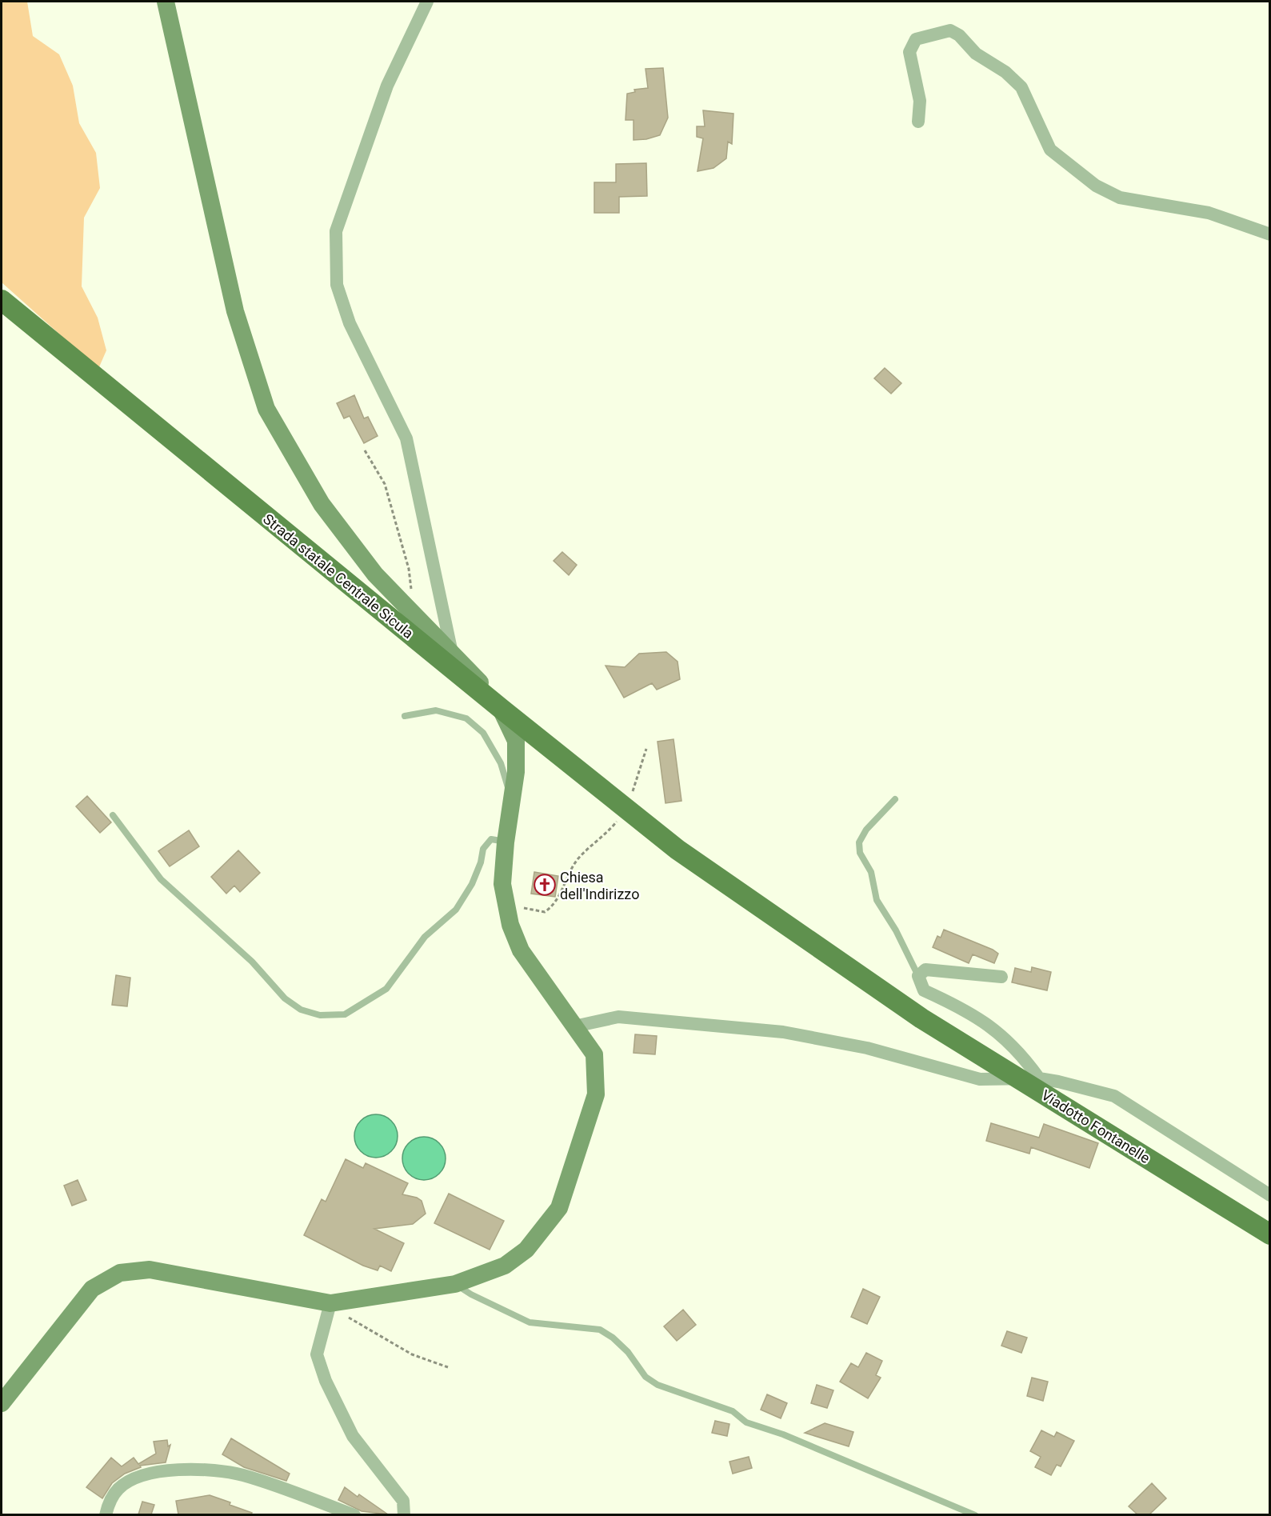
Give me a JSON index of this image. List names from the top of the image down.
{
  "streets": {
    "main road": ["Strada statale Centrale Sicula", "Viadotto Fontanelle"]
  },
  "crossings": [
    ["Strada statale Centrale Sicula", "Viadotto Fontanelle"]
  ],
  "places": {
    "church": ["Chiesa dell'Indirizzo"]
  }
}
